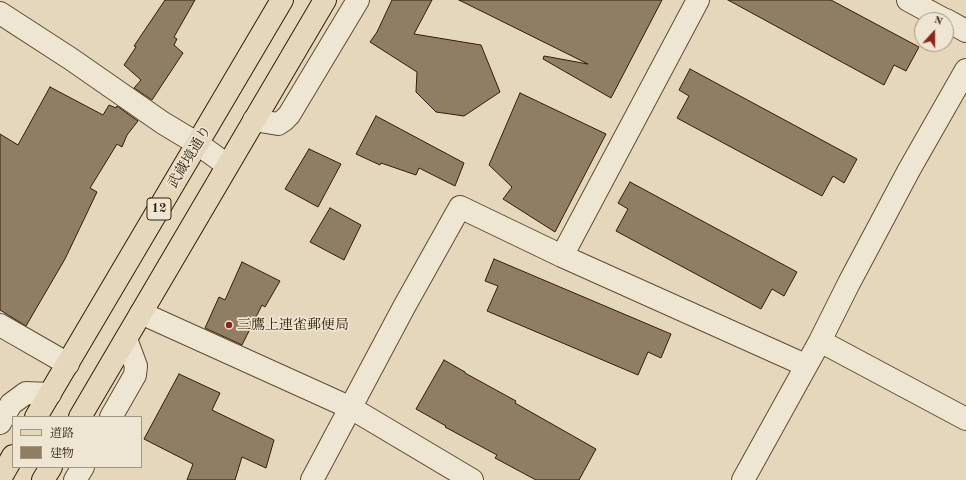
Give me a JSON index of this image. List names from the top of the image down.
{
  "streets": {
    "main road": ["武蔵境通り", "12"]
  },
  "places": ["三鷹上連雀郵便局"],
  "legend": ["道路", "建物"],
  "north": "top"
}
